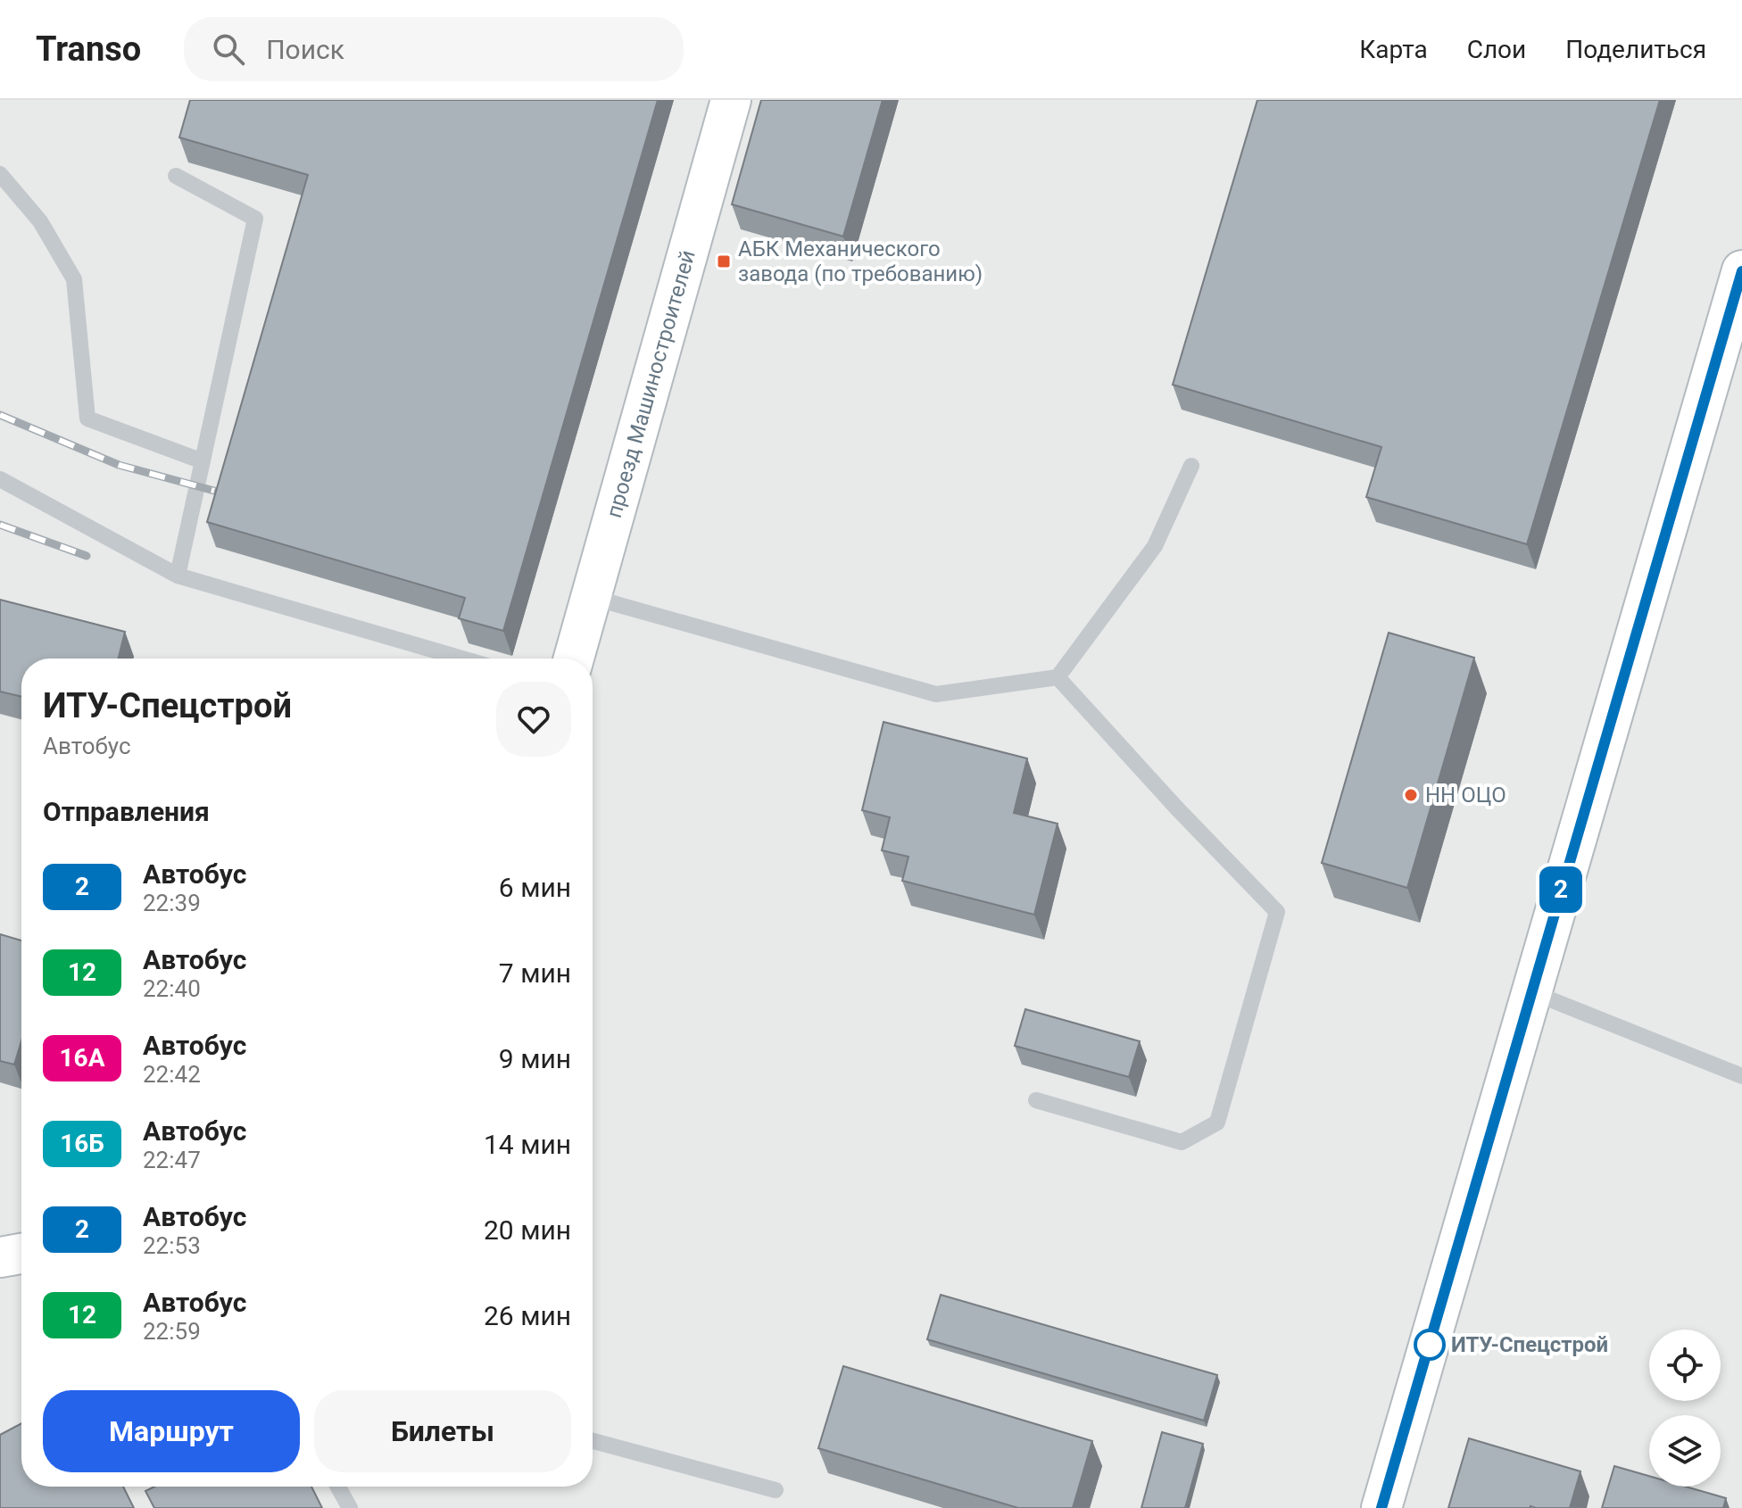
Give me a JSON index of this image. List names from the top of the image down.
{
  "streets": {
    "street": ["проезд Машиностроителей"]
  },
  "places": {
    "transit": ["АБК Механического завода (по требованию)"],
    "other": ["НН ОЦО", "ИТУ-Спецстрой"]
  },
  "lines": ["bus line 2"],
  "page": {
    "header": "Transo",
    "search": "Поиск",
    "nav": ["Карта", "Слои", "Поделиться"],
    "on_map": "2",
    "heading": [
      ["ИТУ-Спецстрой", "Автобус"],
      "Отправления"
    ],
    "list": [
      {
        "mark": "2",
        "name": "Автобус",
        "note": "22:39",
        "value": "6 мин"
      },
      {
        "mark": "12",
        "name": "Автобус",
        "note": "22:40",
        "value": "7 мин"
      },
      {
        "mark": "16А",
        "name": "Автобус",
        "note": "22:42",
        "value": "9 мин"
      },
      {
        "mark": "16Б",
        "name": "Автобус",
        "note": "22:47",
        "value": "14 мин"
      },
      {
        "mark": "2",
        "name": "Автобус",
        "note": "22:53",
        "value": "20 мин"
      },
      {
        "mark": "12",
        "name": "Автобус",
        "note": "22:59",
        "value": "26 мин"
      }
    ],
    "buttons": ["Маршрут", "Билеты"]
  }
}
